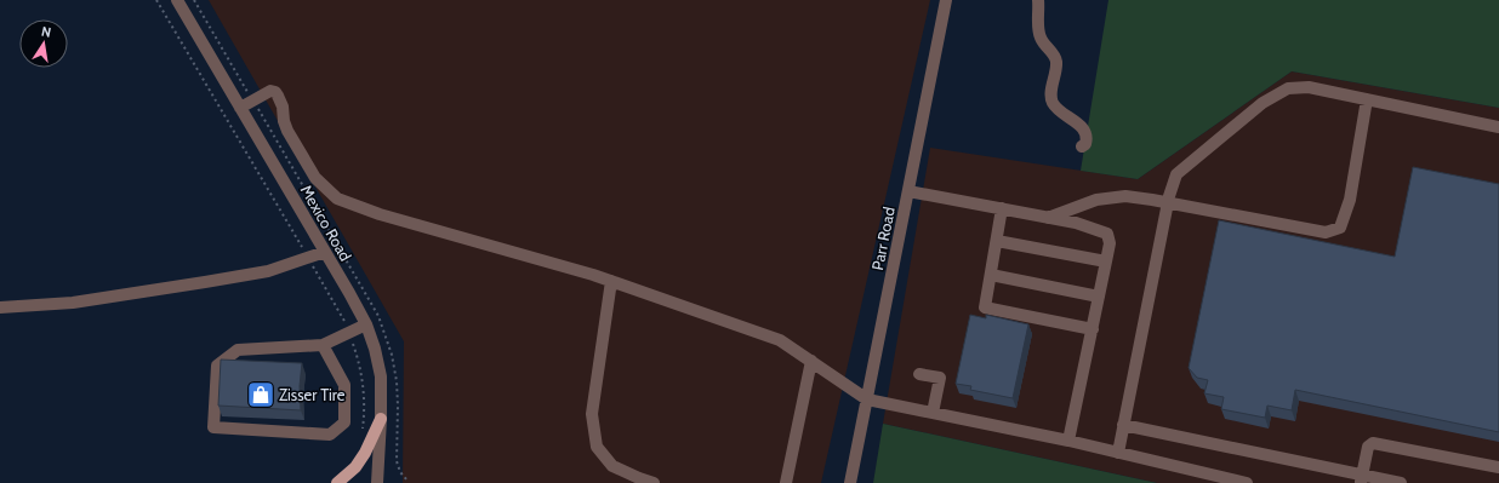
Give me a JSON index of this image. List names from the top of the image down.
{
  "streets": {
    "street": ["Mexico Road", "Parr Road"]
  },
  "places": {
    "shop": ["Zisser Tire"]
  },
  "north": "top"
}
